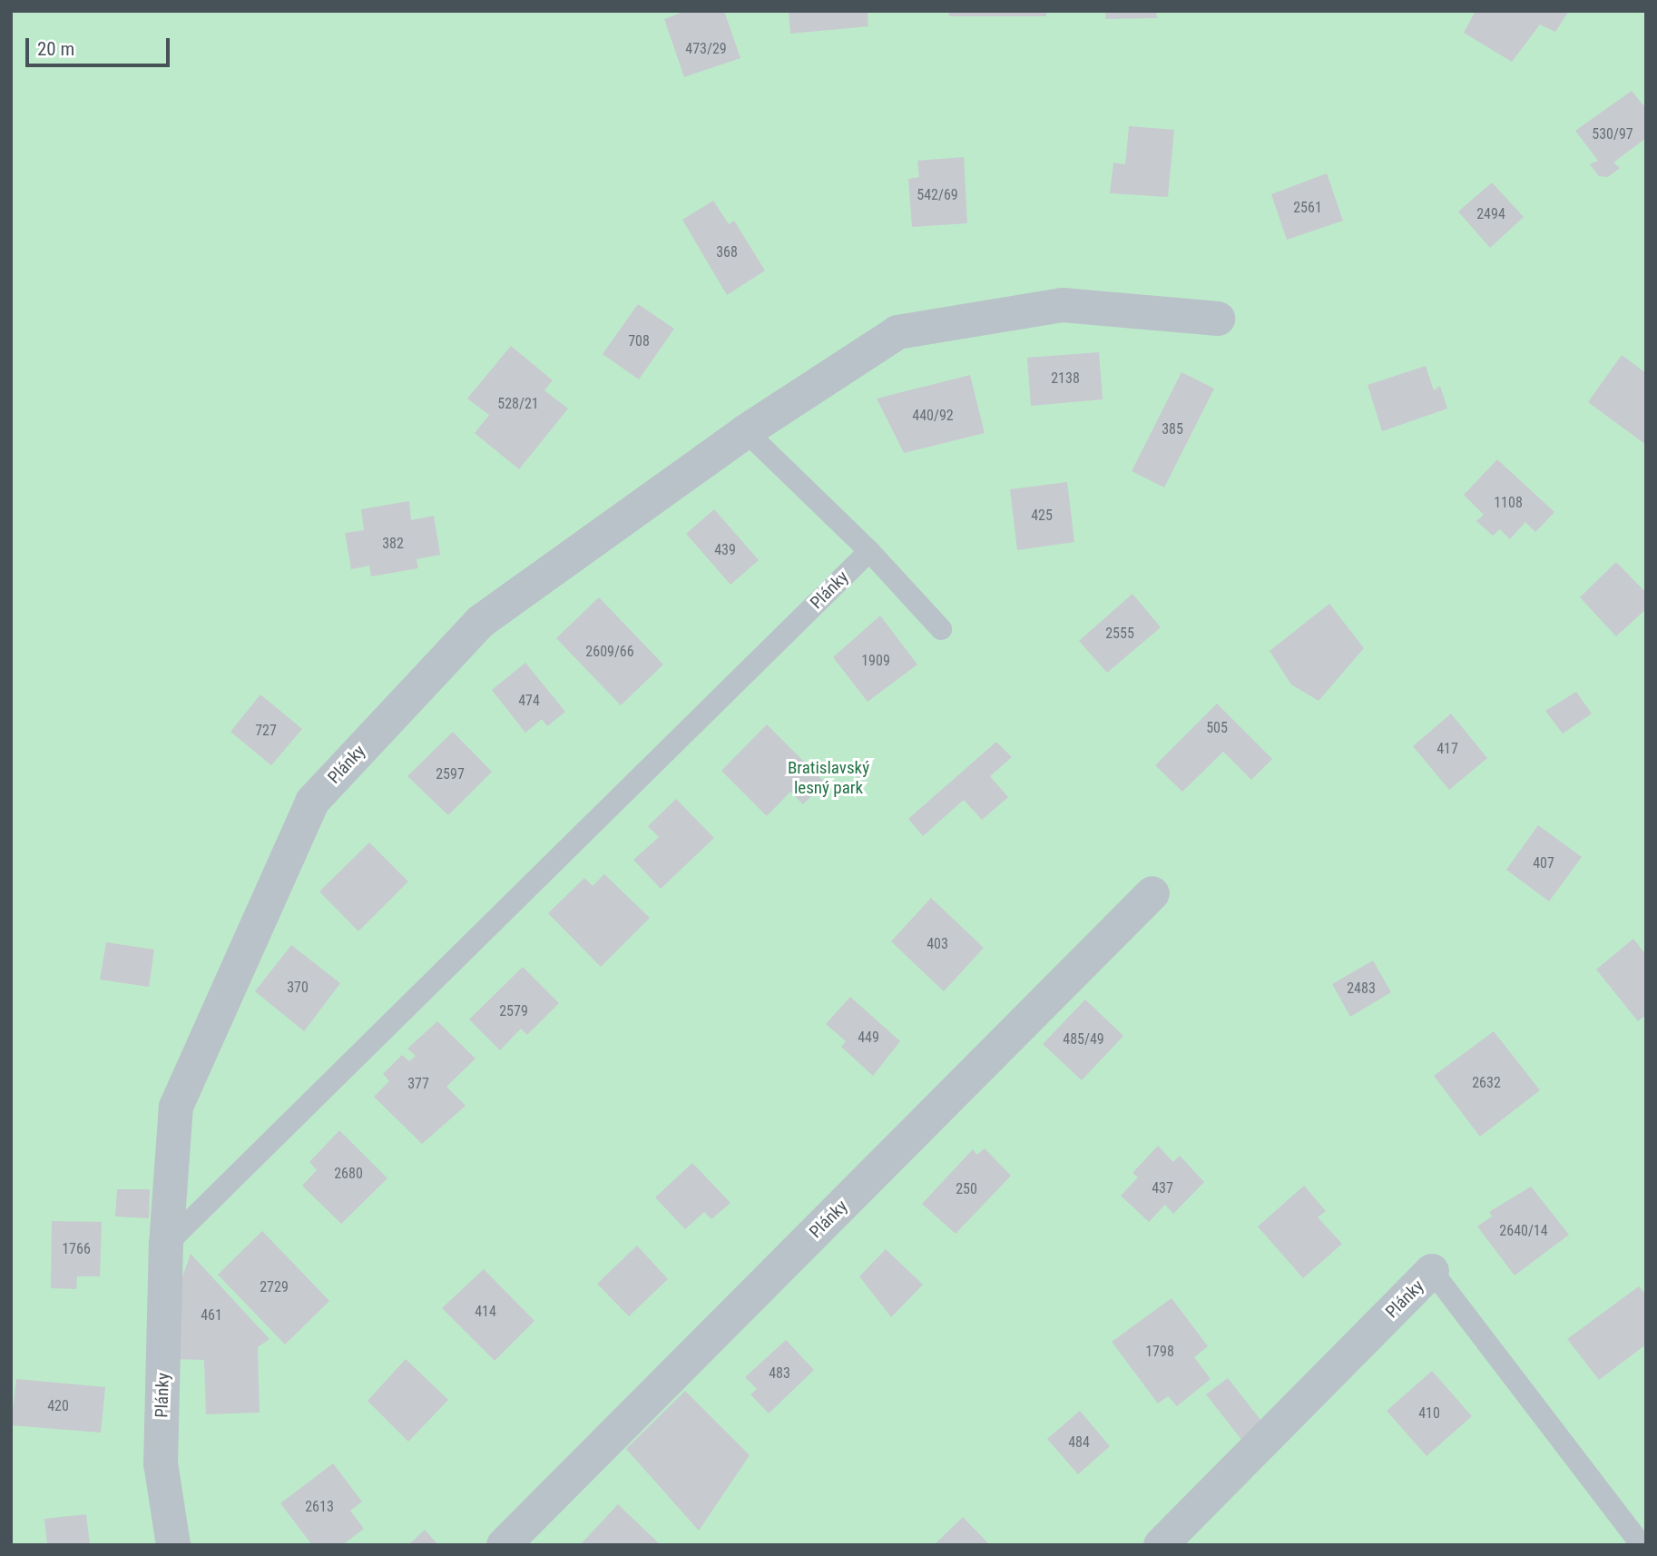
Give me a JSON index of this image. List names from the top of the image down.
{
  "streets": {
    "street": ["Plánky"]
  },
  "parks": ["Bratislavský lesný park"],
  "house_numbers": [
    "473/29",
    "530/97",
    "542/69",
    "2561",
    "2494",
    "368",
    "708",
    "2138",
    "528/21",
    "440/92",
    "385",
    "1108",
    "425",
    "382",
    "439",
    "2555",
    "2609/66",
    "1909",
    "474",
    "505",
    "727",
    "417",
    "2597",
    "407",
    "403",
    "370",
    "2483",
    "2579",
    "449",
    "485/49",
    "2632",
    "377",
    "2680",
    "437",
    "250",
    "2640/14",
    "1766",
    "2729",
    "414",
    "461",
    "1798",
    "483",
    "420",
    "410",
    "484",
    "2613"
  ],
  "scale_bar": "20 m"
}
